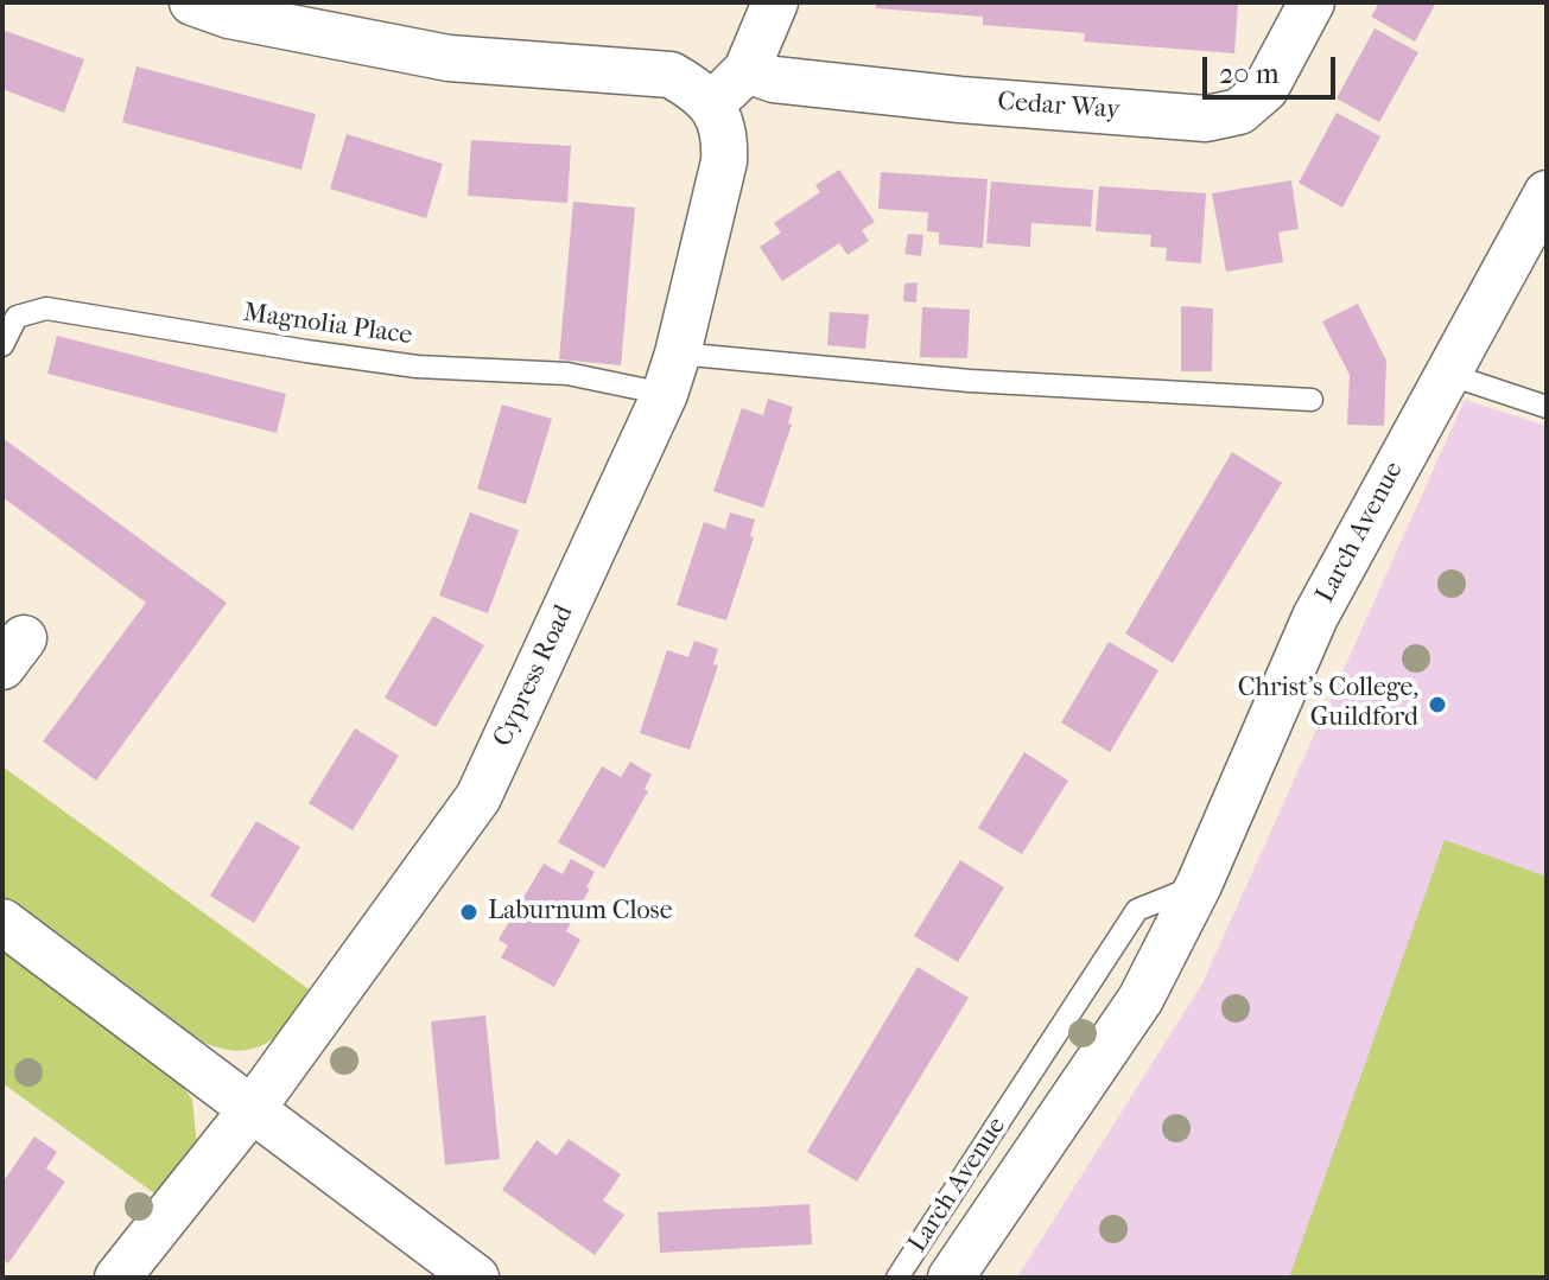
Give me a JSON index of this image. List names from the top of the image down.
{
  "streets": {
    "street": ["Cedar Way", "Larch Avenue", "Cypress Road"],
    "lane": ["Magnolia Place"]
  },
  "crossings": [
    ["Magnolia Place", "Cypress Road"]
  ],
  "places": ["Christ's College, Guildford", "Laburnum Close"],
  "scale_bar": "20 m"
}
